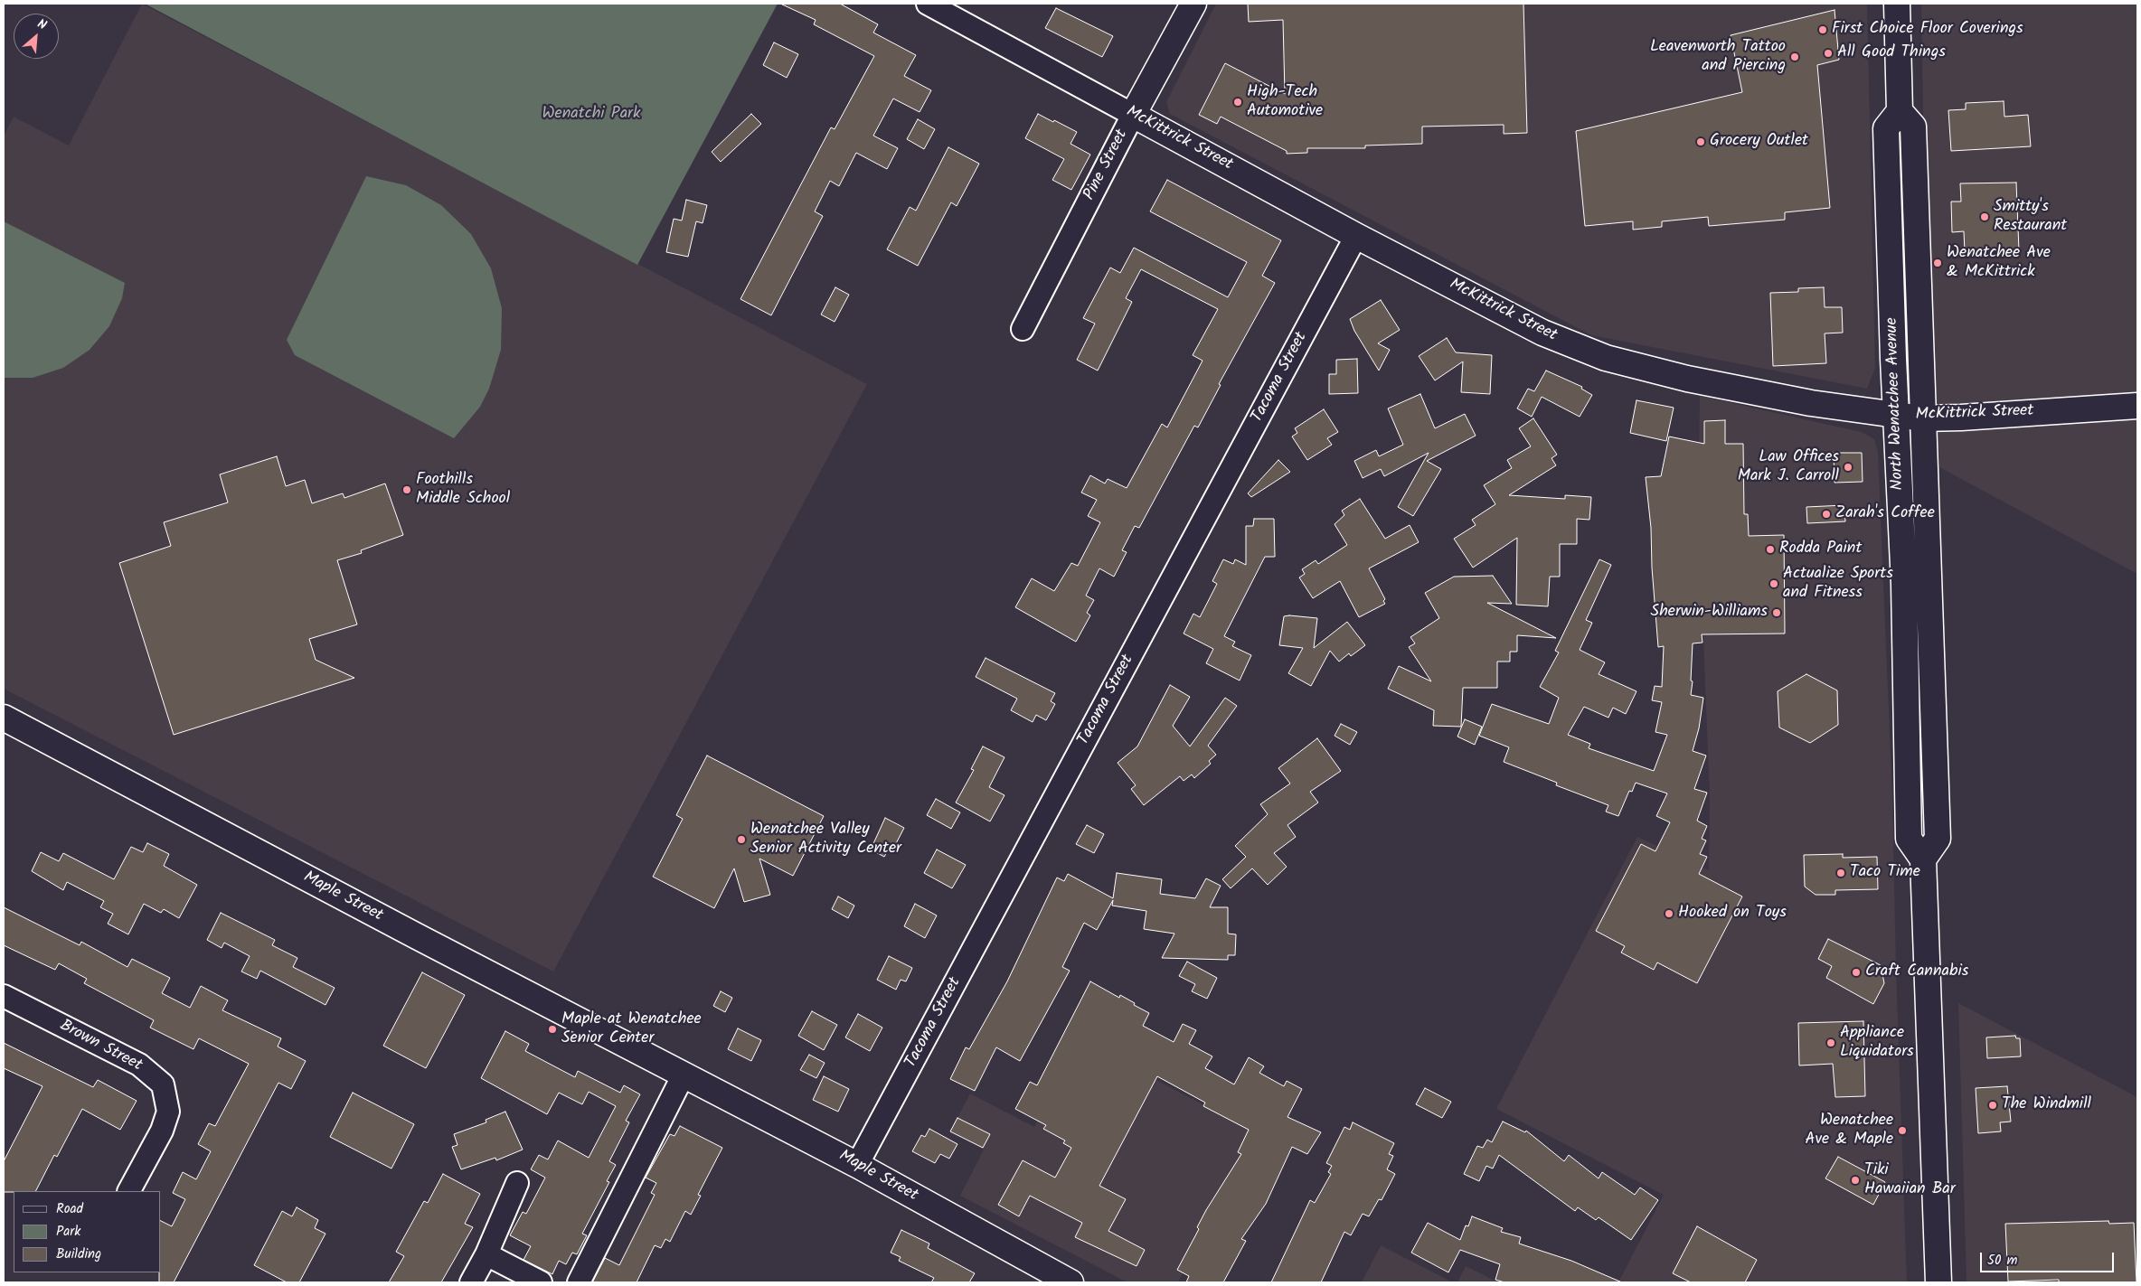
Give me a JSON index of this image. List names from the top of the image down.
{
  "streets": {
    "street": [
      "McKittrick Street",
      "Pine Street",
      "Tacoma Street",
      "North Wenatchee Avenue",
      "Maple Street",
      "Brown Street"
    ]
  },
  "crossings": [
    ["McKittrick Street", "Pine Street"],
    ["McKittrick Street", "Tacoma Street"],
    ["McKittrick Street", "North Wenatchee Avenue"],
    ["Tacoma Street", "Maple Street"]
  ],
  "parks": ["Wenatchi Park"],
  "places": [
    "First Choice Floor Coverings",
    "All Good Things",
    "Leavenworth Tattoo and Piercing",
    "High-Tech Automotive",
    "Grocery Outlet",
    "Smitty's Restaurant",
    "Wenatchee Ave & McKittrick",
    "Law Offices Mark J. Carroll",
    "Foothills Middle School",
    "Zarah's Coffee",
    "Rodda Paint",
    "Actualize Sports and Fitness",
    "Sherwin-Williams",
    "Wenatchee Valley Senior Activity Center",
    "Taco Time",
    "Hooked on Toys",
    "Craft Cannabis",
    "Maple at Wenatchee Senior Center",
    "Appliance Liquidators",
    "The Windmill",
    "Wenatchee Ave & Maple",
    "Tiki Hawaiian Bar"
  ],
  "legend": ["Road", "Park", "Building"],
  "scale_bar": "50 m",
  "north": "top right"
}
